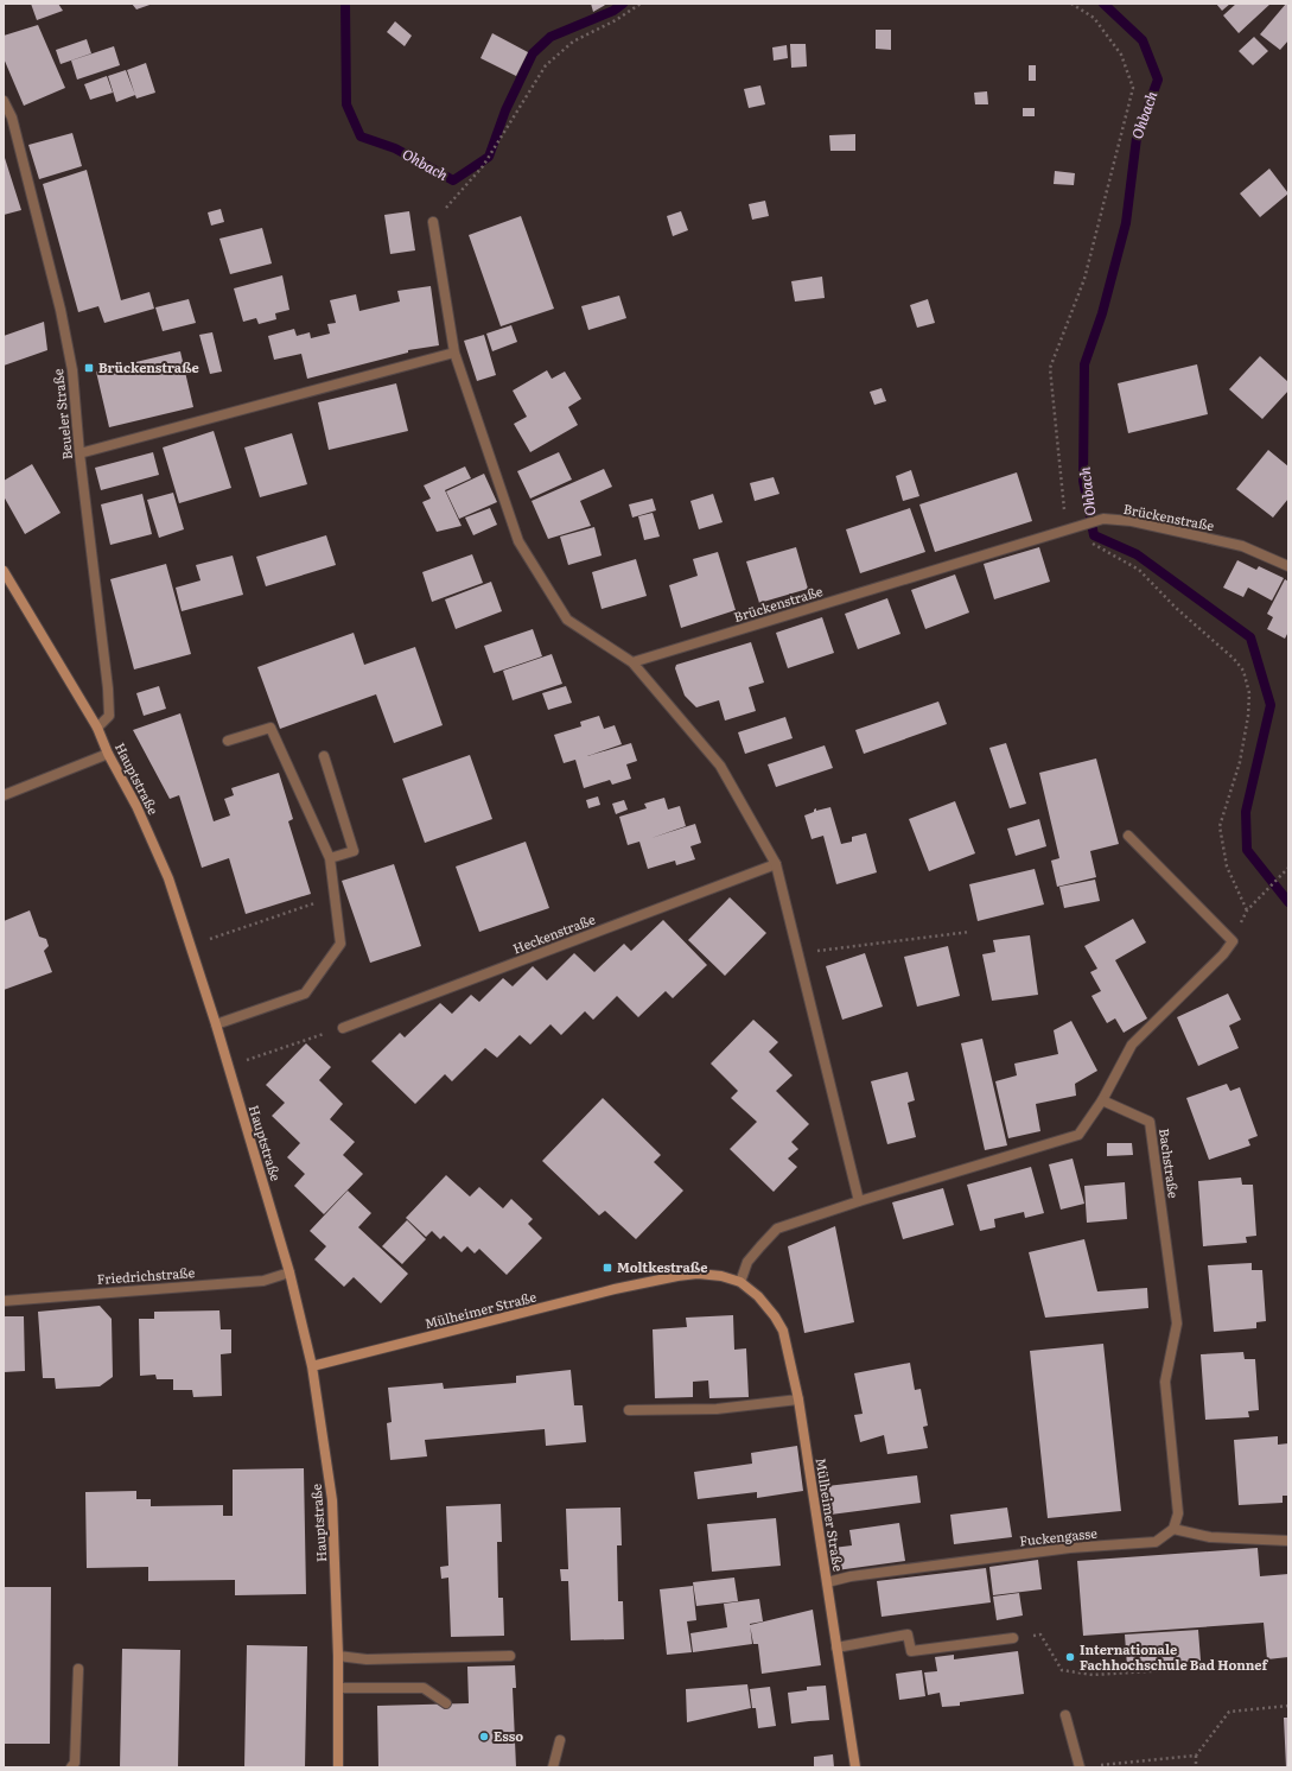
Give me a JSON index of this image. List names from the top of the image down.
{
  "streets": {
    "main road": ["Hauptstraße", "Mülheimer Straße"],
    "street": [
      "Beueler Straße",
      "Brückenstraße",
      "Heckenstraße",
      "Bachstraße",
      "Friedrichstraße",
      "Fuckengasse"
    ]
  },
  "crossings": [
    ["Beueler Straße", "Hauptstraße"],
    ["Hauptstraße", "Friedrichstraße"],
    ["Hauptstraße", "Mülheimer Straße"],
    ["Bachstraße", "Fuckengasse"],
    ["Mülheimer Straße", "Fuckengasse"]
  ],
  "water": ["Ohbach"],
  "places": {
    "transit": ["Brückenstraße", "Moltkestraße"],
    "other": ["Internationale Fachhochschule Bad Honnef", "Esso"]
  }
}
